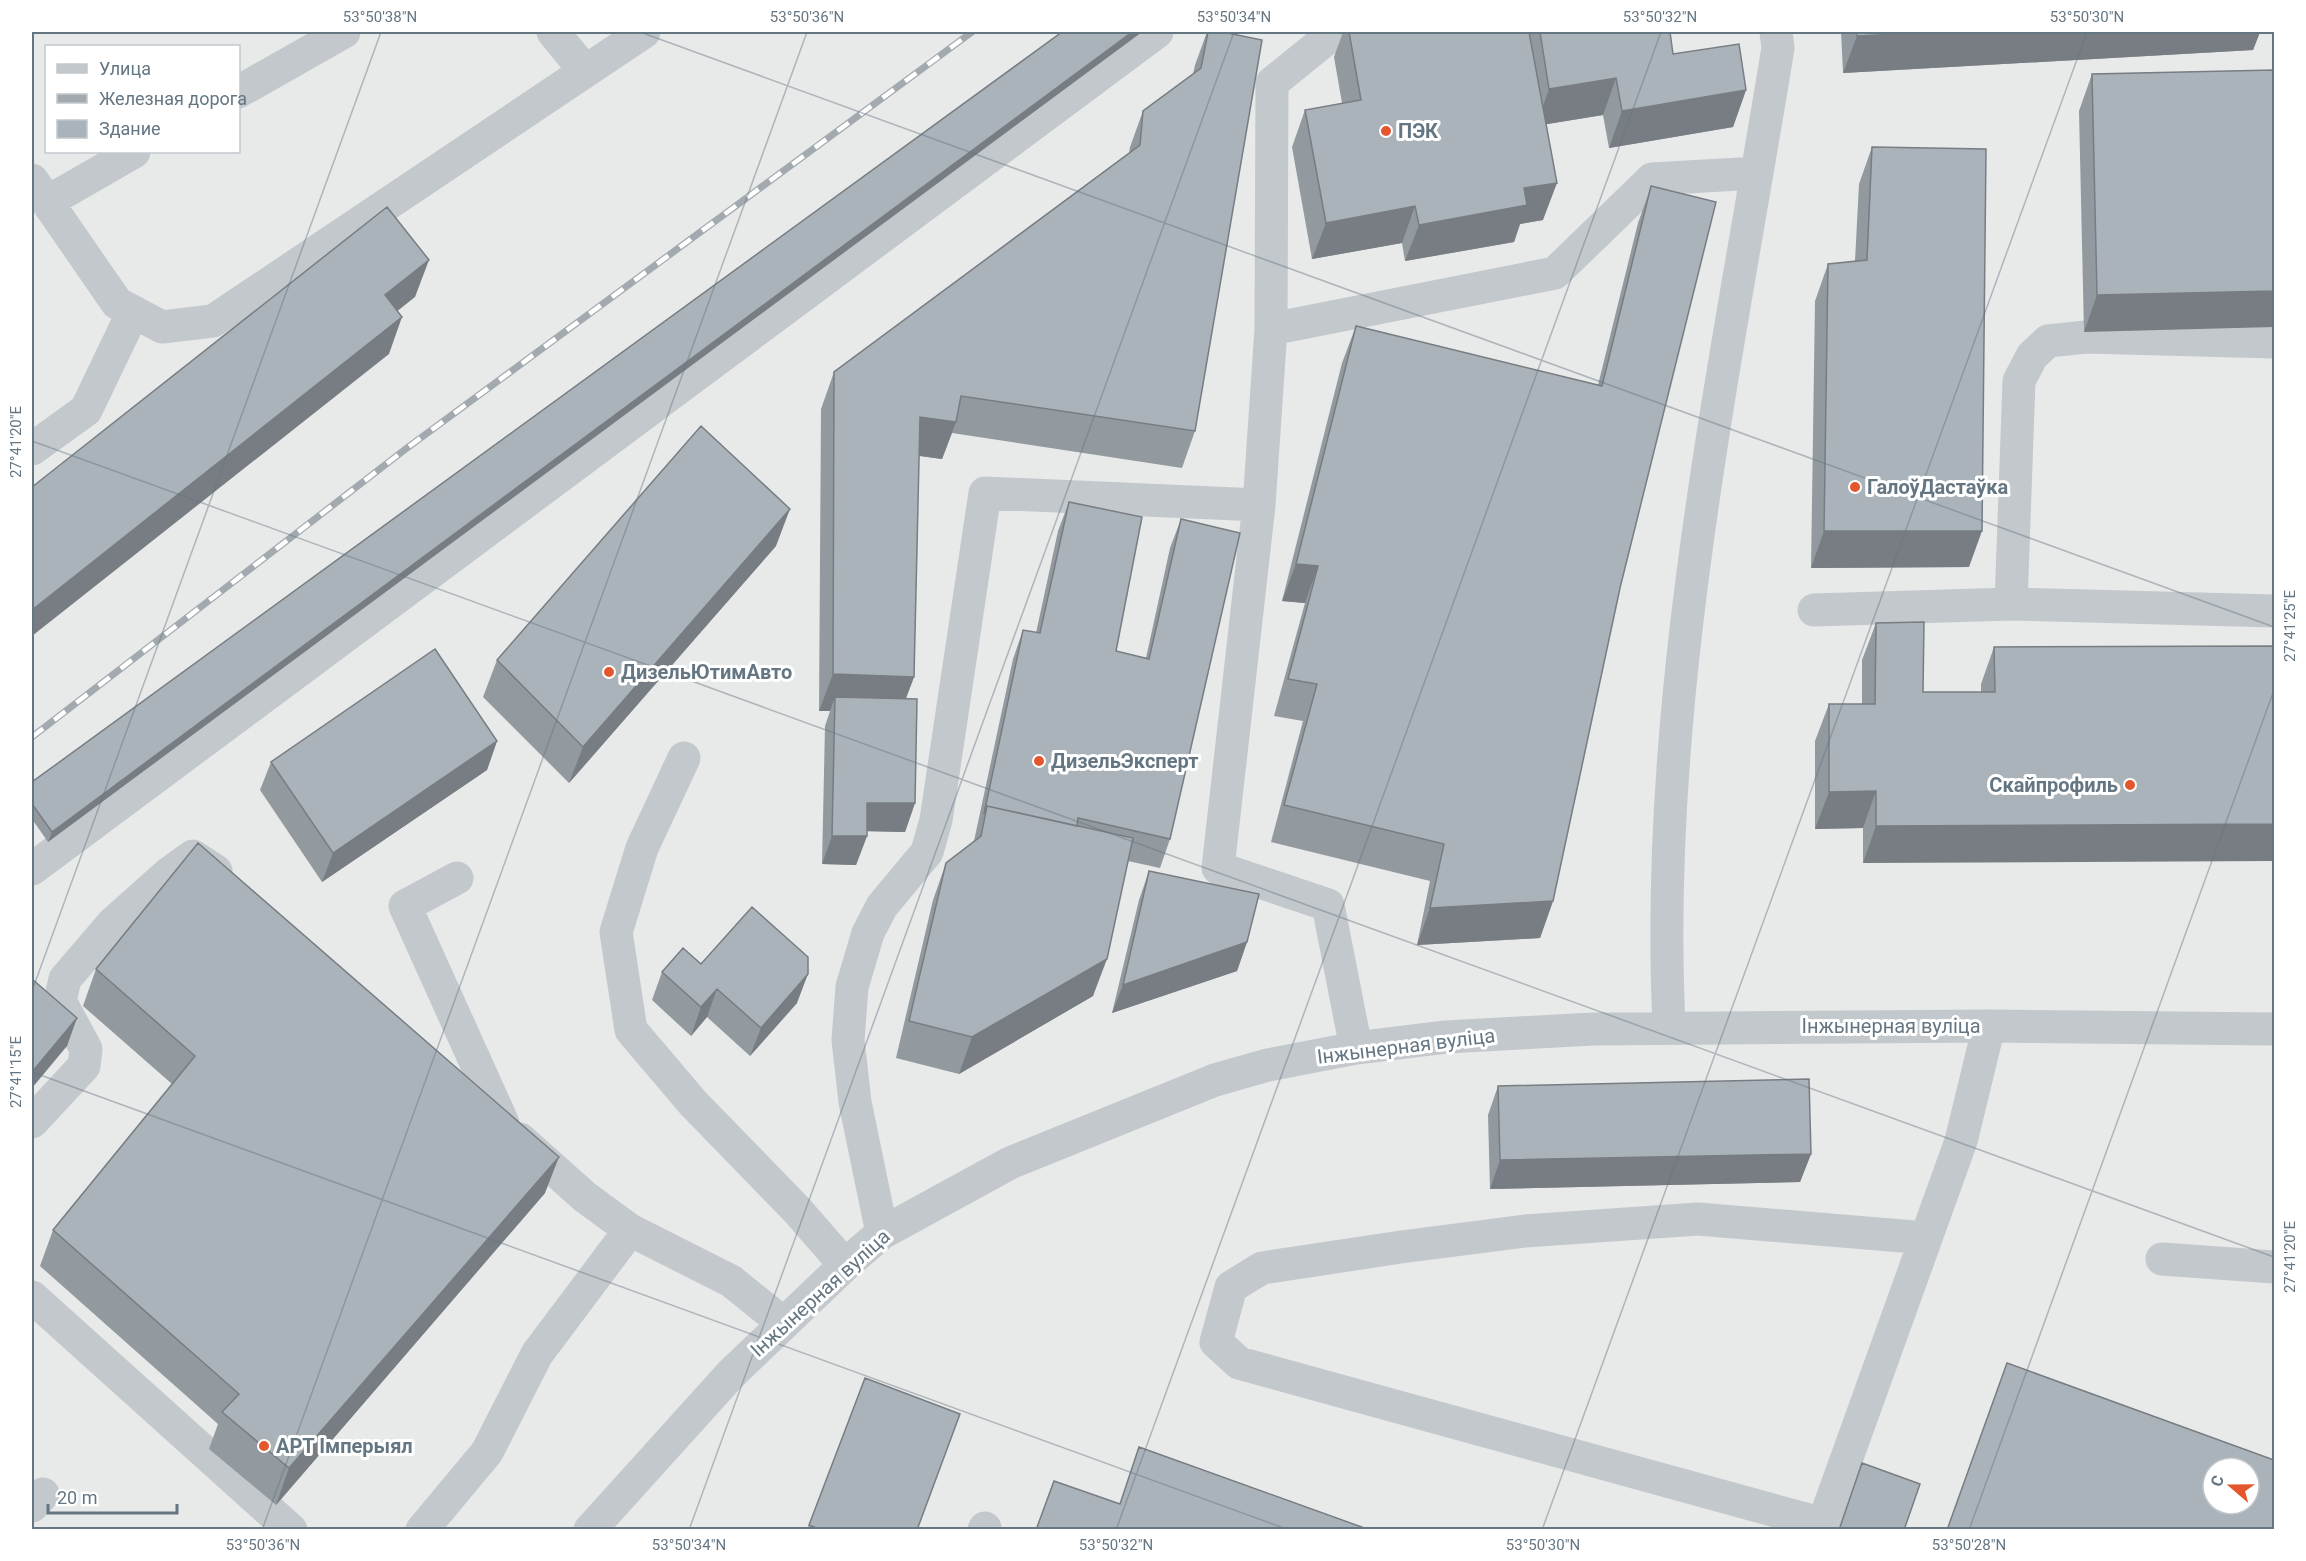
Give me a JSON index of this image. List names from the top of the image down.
{
  "streets": {
    "street": ["Інжынерная вуліца"]
  },
  "places": [
    "ПЭК",
    "ГалоўДастаўка",
    "ДизельЮтимАвто",
    "ДизельЭксперт",
    "Скайпрофиль",
    "АРТ Імперыял"
  ],
  "legend": ["Улица", "Железная дорога", "Здание"],
  "scale_bar": "20 m",
  "north": "left",
  "coordinates": [
    "53°50'38\"N",
    "53°50'36\"N",
    "53°50'34\"N",
    "53°50'32\"N",
    "53°50'30\"N",
    "27°41'20\"E",
    "27°41'25\"E",
    "27°41'15\"E",
    "53°50'28\"N"
  ]
}
